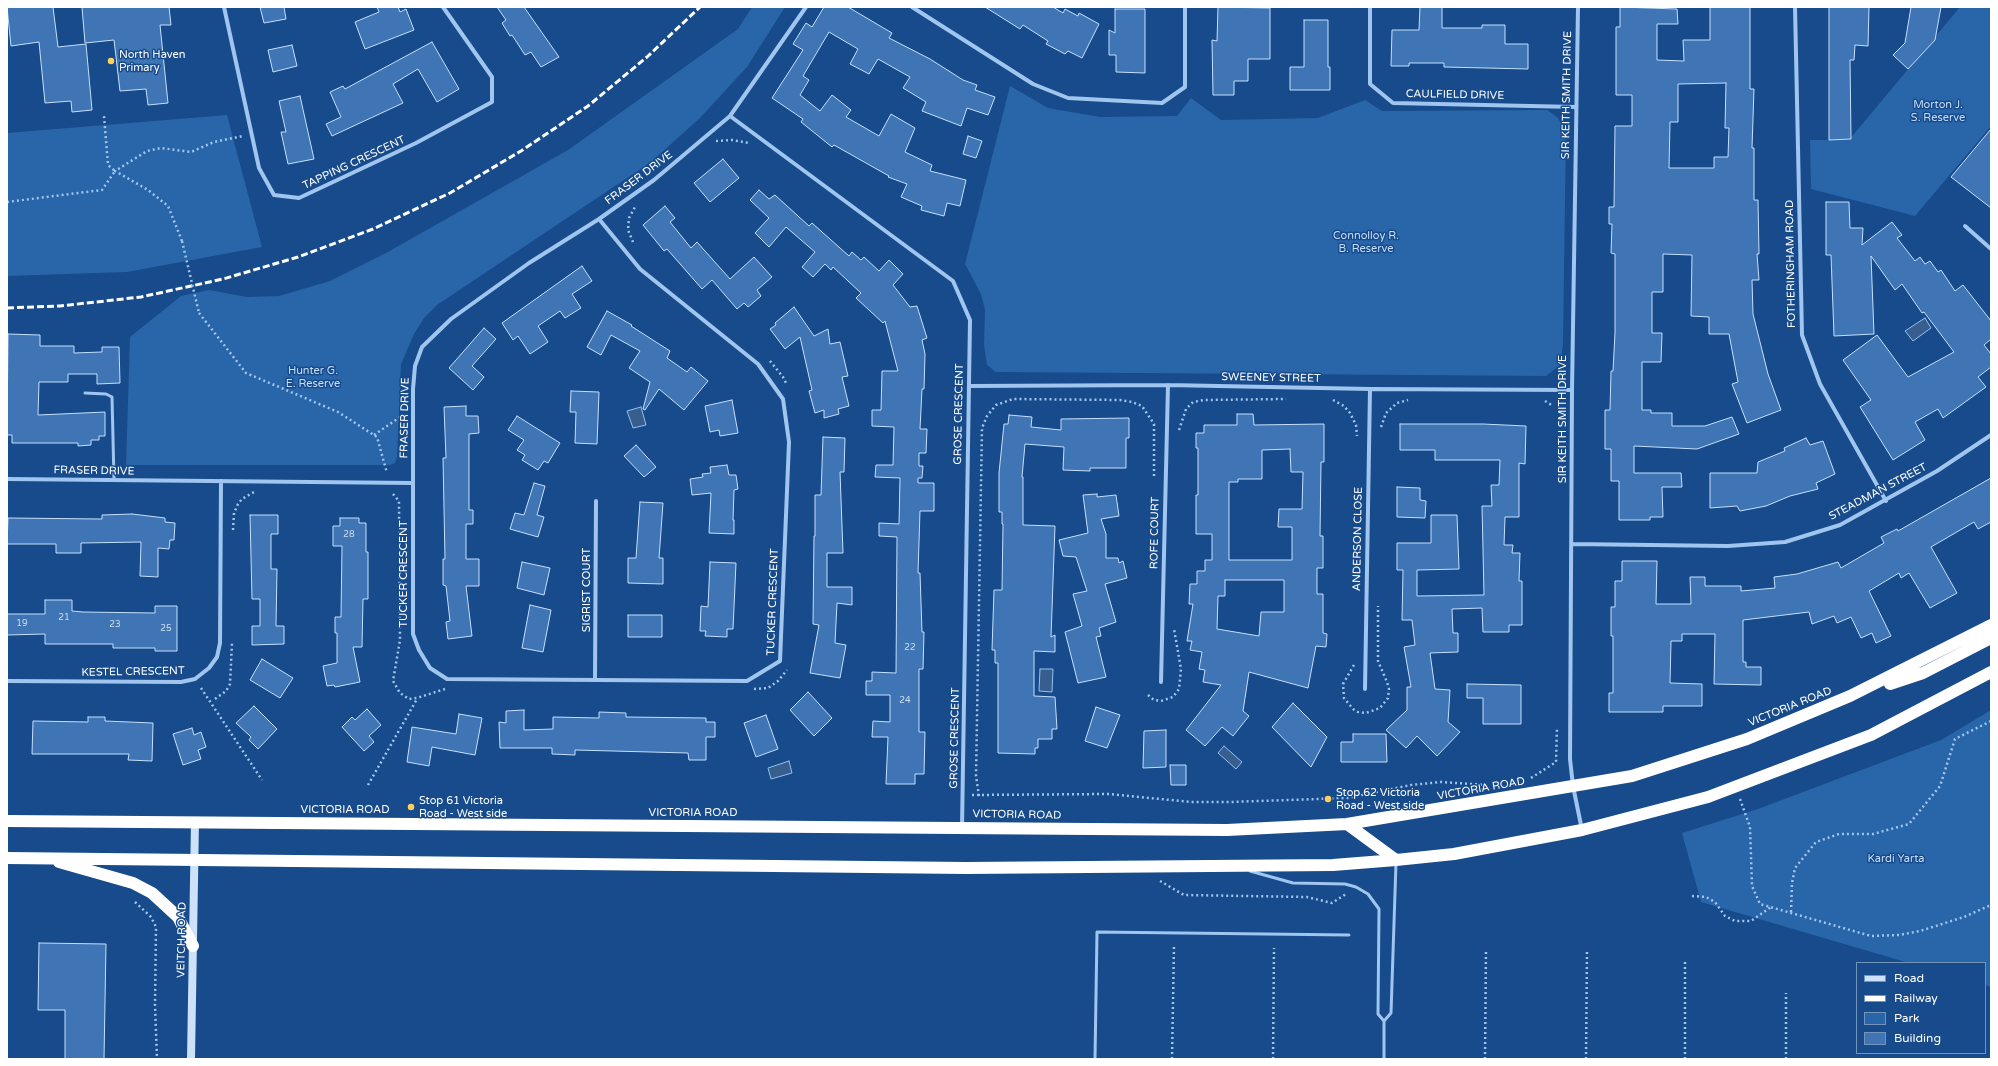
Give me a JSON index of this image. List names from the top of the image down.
{
  "streets": {
    "highway": ["VICTORIA ROAD"],
    "street": [
      "CAULFIELD DRIVE",
      "SIR KEITH SMITH DRIVE",
      "TAPPING CRESCENT",
      "FRASER DRIVE",
      "FOTHERINGHAM ROAD",
      "SWEENEY STREET",
      "GROSE CRESCENT",
      "STEADMAN STREET",
      "ROFE COURT",
      "ANDERSON CLOSE",
      "TUCKER CRESCENT",
      "SIGRIST COURT",
      "KESTEL CRESCENT",
      "VEITCH ROAD"
    ]
  },
  "crossings": [
    ["CAULFIELD DRIVE", "SIR KEITH SMITH DRIVE"],
    ["SIR KEITH SMITH DRIVE", "SWEENEY STREET"],
    ["SIR KEITH SMITH DRIVE", "STEADMAN STREET"],
    ["SIR KEITH SMITH DRIVE", "VICTORIA ROAD"],
    ["FRASER DRIVE", "GROSE CRESCENT"],
    ["FRASER DRIVE", "TUCKER CRESCENT"],
    ["FRASER DRIVE", "KESTEL CRESCENT"],
    ["FOTHERINGHAM ROAD", "STEADMAN STREET"],
    ["SWEENEY STREET", "GROSE CRESCENT"],
    ["SWEENEY STREET", "ROFE COURT"],
    ["SWEENEY STREET", "ANDERSON CLOSE"],
    ["GROSE CRESCENT", "VICTORIA ROAD"],
    ["TUCKER CRESCENT", "SIGRIST COURT"],
    ["VICTORIA ROAD", "VEITCH ROAD"]
  ],
  "parks": [
    "Morton J. S. Reserve",
    "Connolloy R. B. Reserve",
    "Hunter G. E. Reserve",
    "Kardi Yarta"
  ],
  "places": ["North Haven Primary", "Stop 62 Victoria Road - West side", "Stop 61 Victoria Road - West side"],
  "house_numbers": [
    "28",
    "21",
    "19",
    "23",
    "25",
    "22",
    "24"
  ],
  "legend": [
    "Road",
    "Railway",
    "Park",
    "Building"
  ]
}
